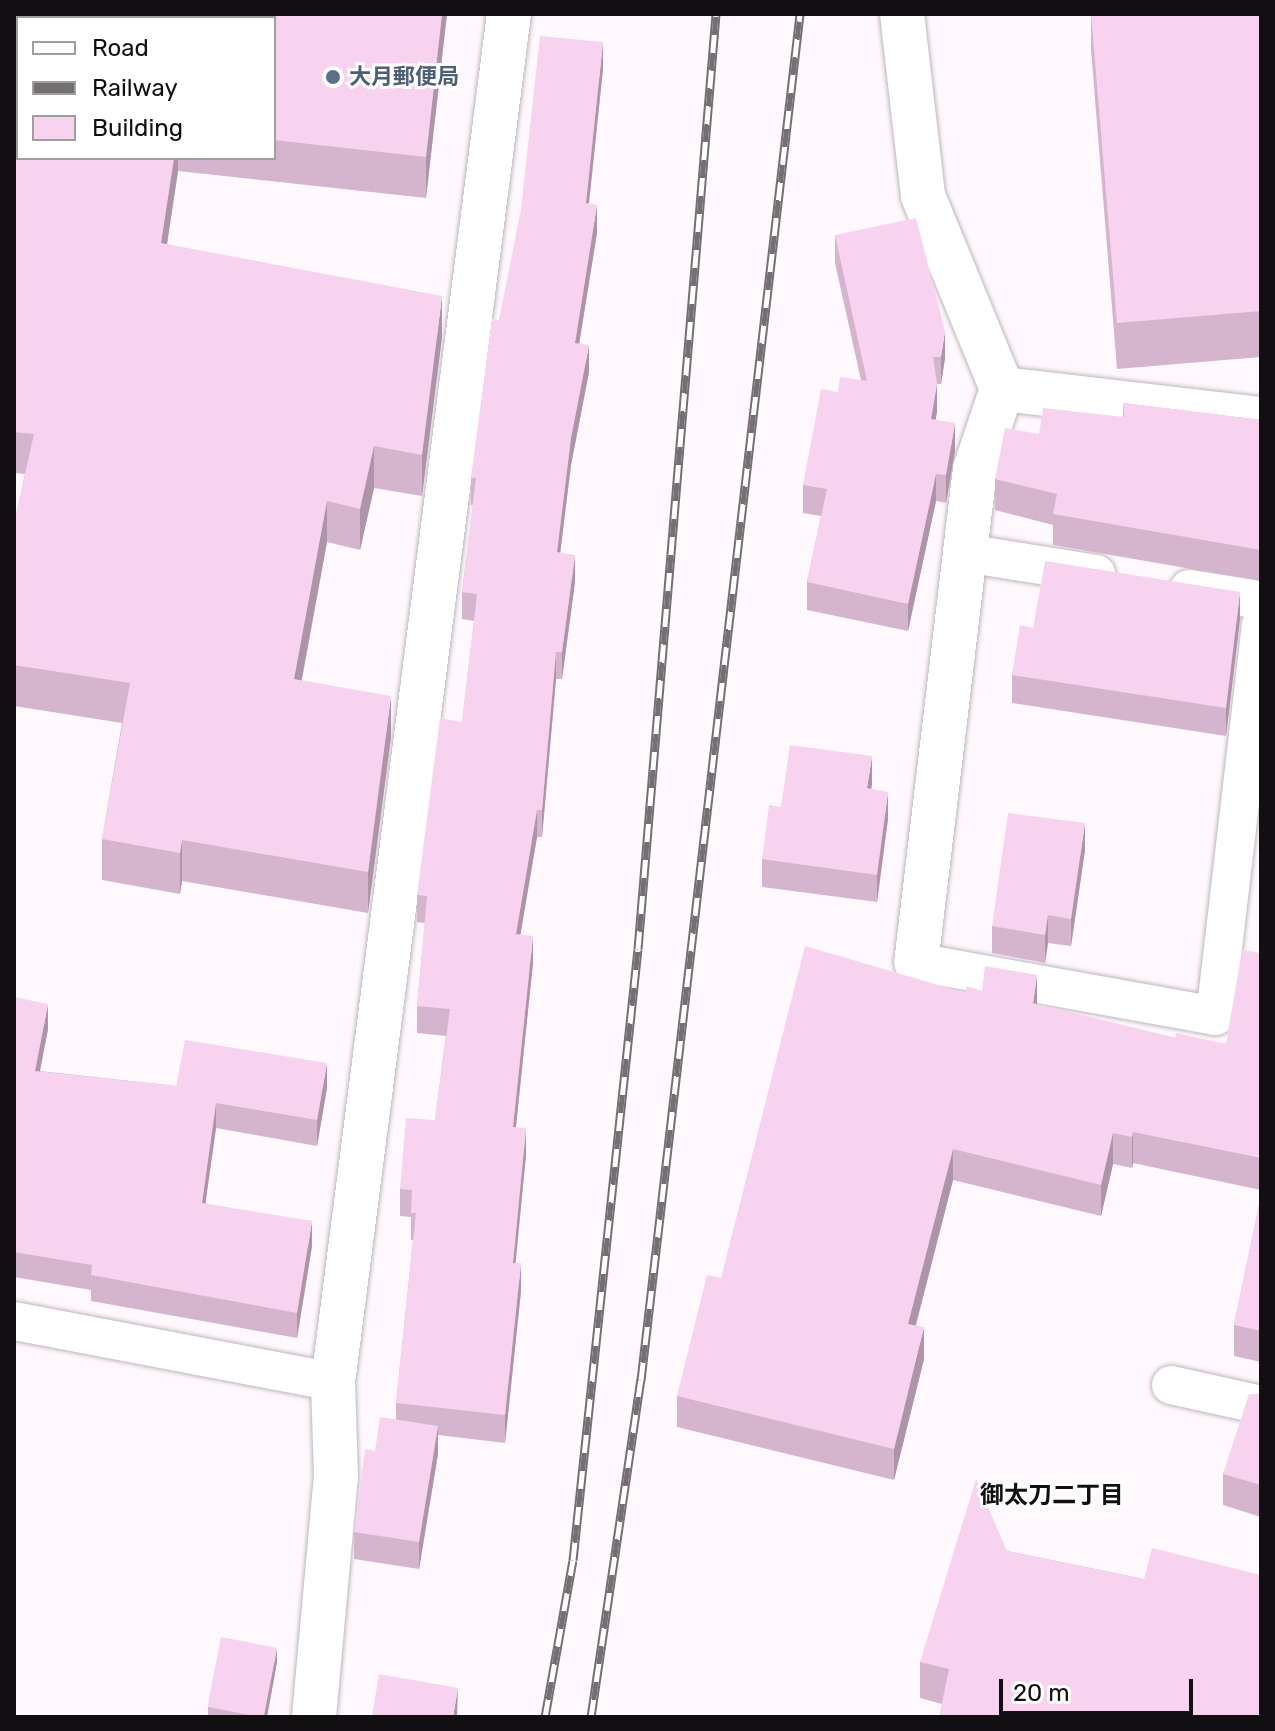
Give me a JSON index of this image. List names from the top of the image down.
{
  "districts": ["御太刀二丁目"],
  "places": ["大月郵便局"],
  "legend": ["Road", "Railway", "Building"],
  "scale_bar": "20 m"
}
